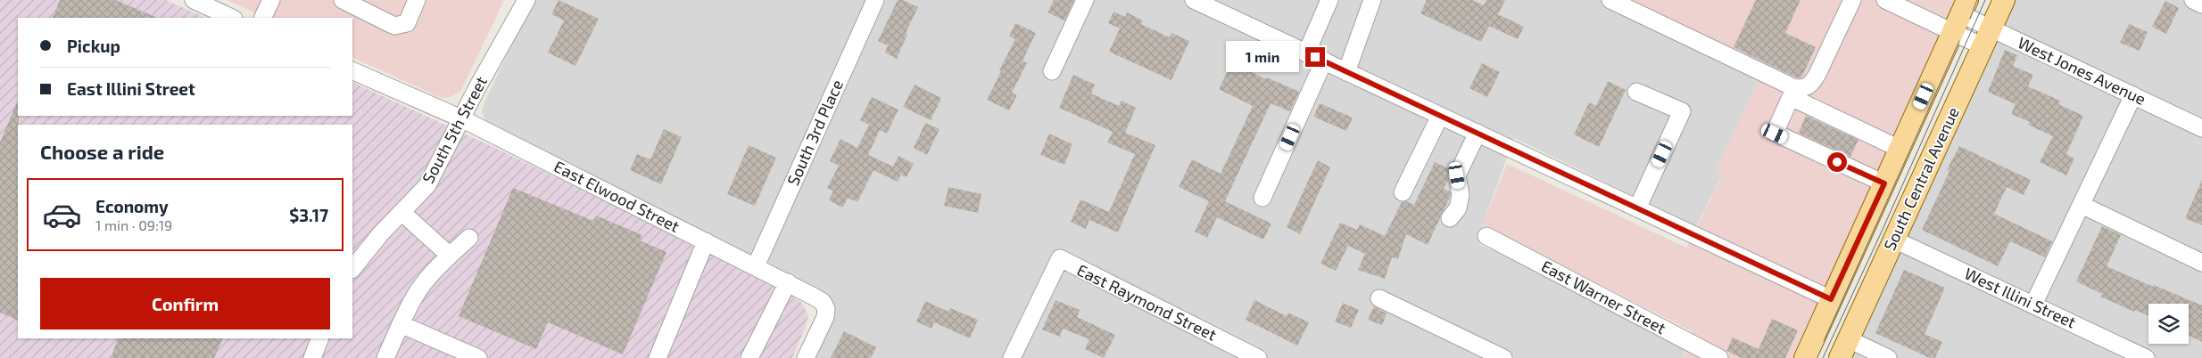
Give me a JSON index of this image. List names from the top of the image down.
{
  "streets": {
    "main road": ["South Central Avenue"],
    "street": [
      "West Jones Avenue",
      "South 5th Street",
      "South 3rd Place",
      "East Elwood Street",
      "East Warner Street",
      "West Illini Street",
      "East Raymond Street"
    ]
  },
  "crossings": [
    ["West Jones Avenue", "South Central Avenue"],
    ["South 5th Street", "East Elwood Street"],
    ["South 3rd Place", "East Elwood Street"],
    ["South Central Avenue", "West Illini Street"]
  ],
  "page": {
    "banner": ["Pickup", "East Illini Street"],
    "bubble": "1 min",
    "heading": "Choose a ride",
    "list": [
      {
        "name": "Economy",
        "note": "1 min · 09:19",
        "value": "$3.17"
      }
    ],
    "buttons": "Confirm"
  }
}
